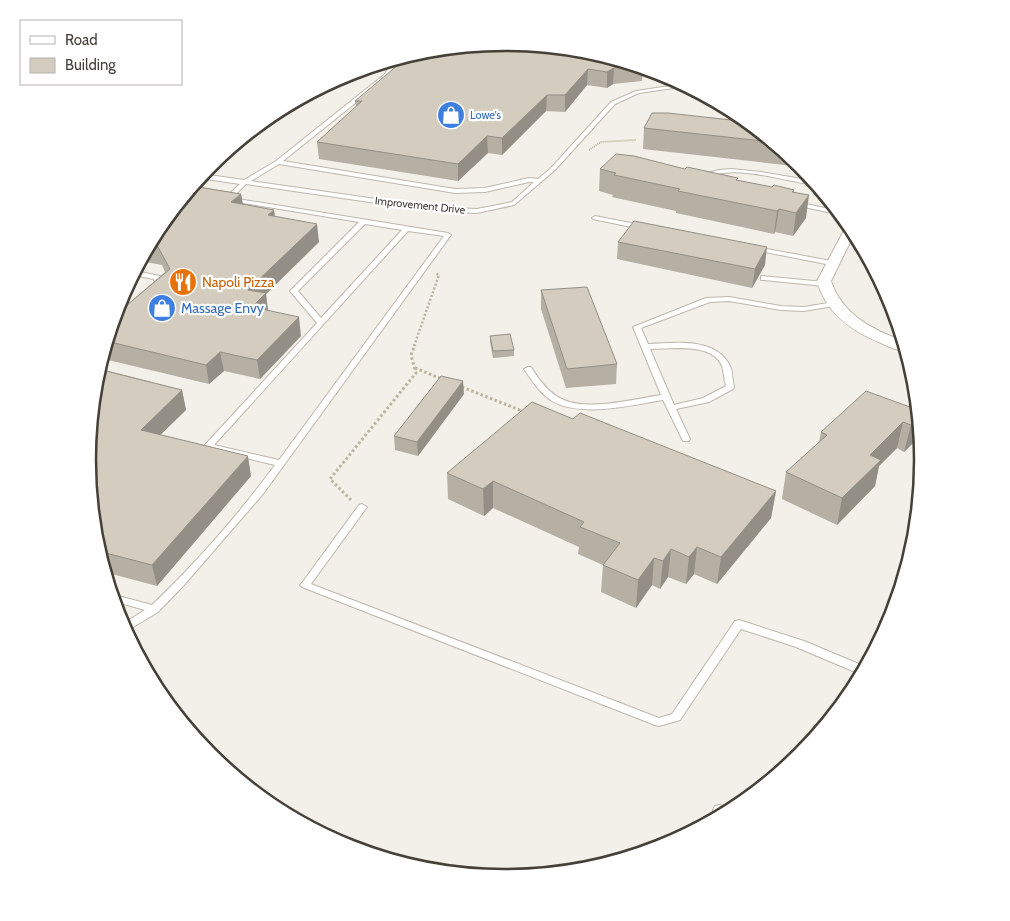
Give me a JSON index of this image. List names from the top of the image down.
{
  "streets": {
    "lane": ["Improvement Drive"]
  },
  "places": {
    "shop": ["Lowe's", "Massage Envy"],
    "restaurant": ["Napoli Pizza"]
  },
  "legend": ["Road", "Building"]
}
